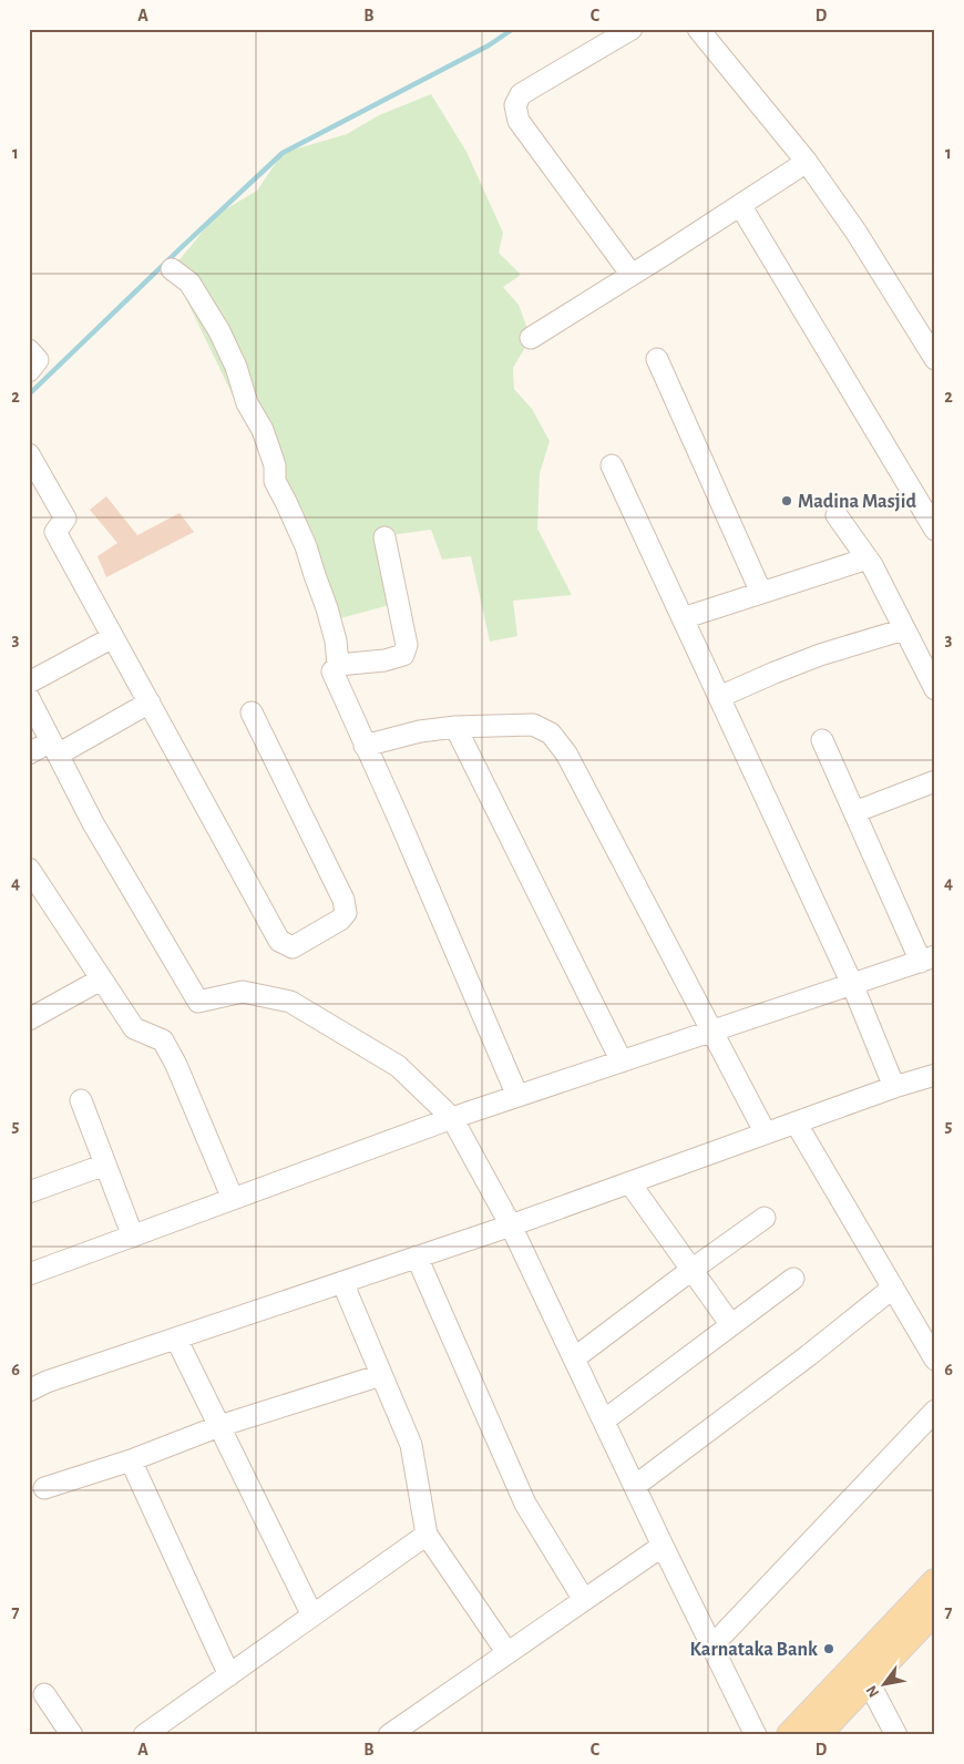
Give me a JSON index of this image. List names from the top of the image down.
{
  "places": ["Madina Masjid", "Karnataka Bank"],
  "north": "bottom left",
  "grid": {
    "columns": [
      "A",
      "B",
      "C",
      "D"
    ],
    "rows": [
      "1",
      "2",
      "3",
      "4",
      "5",
      "6",
      "7"
    ]
  }
}
